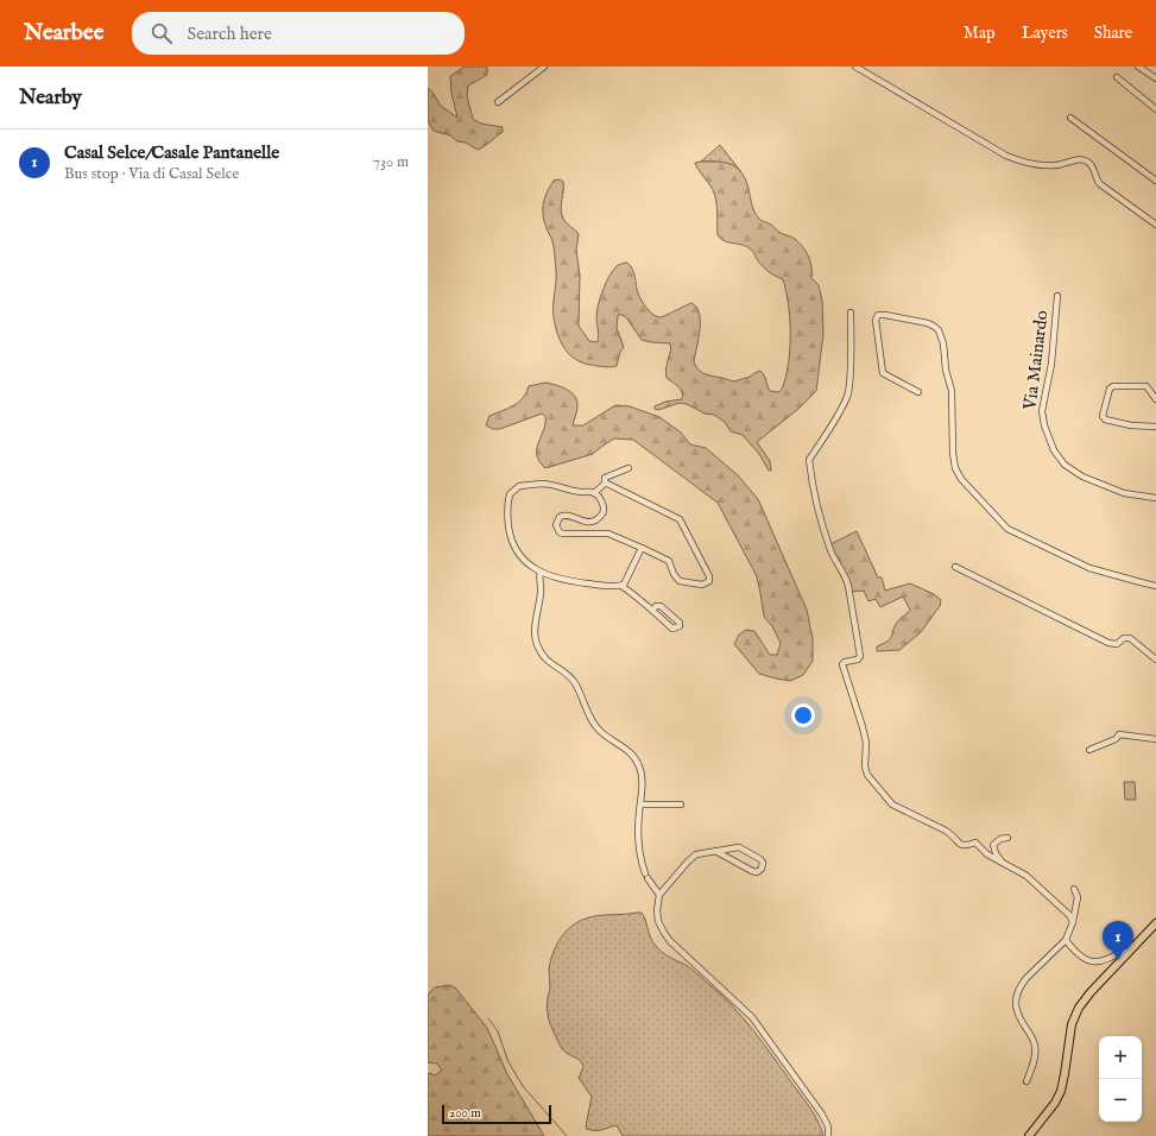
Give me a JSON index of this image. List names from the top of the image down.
{
  "streets": {
    "street": ["Via Mainardo"]
  },
  "scale_bar": "200 m",
  "page": {
    "header": "Nearbee",
    "search": "Search here",
    "nav": ["Map", "Layers", "Share"],
    "heading": "Nearby",
    "list": [
      {
        "mark": "1",
        "name": "Casal Selce/Casale Pantanelle",
        "note": "Bus stop · Via di Casal Selce",
        "value": "730 m"
      }
    ],
    "pins": "1",
    "map_buttons": ["+", "−"],
    "scale": "200 m"
  }
}
